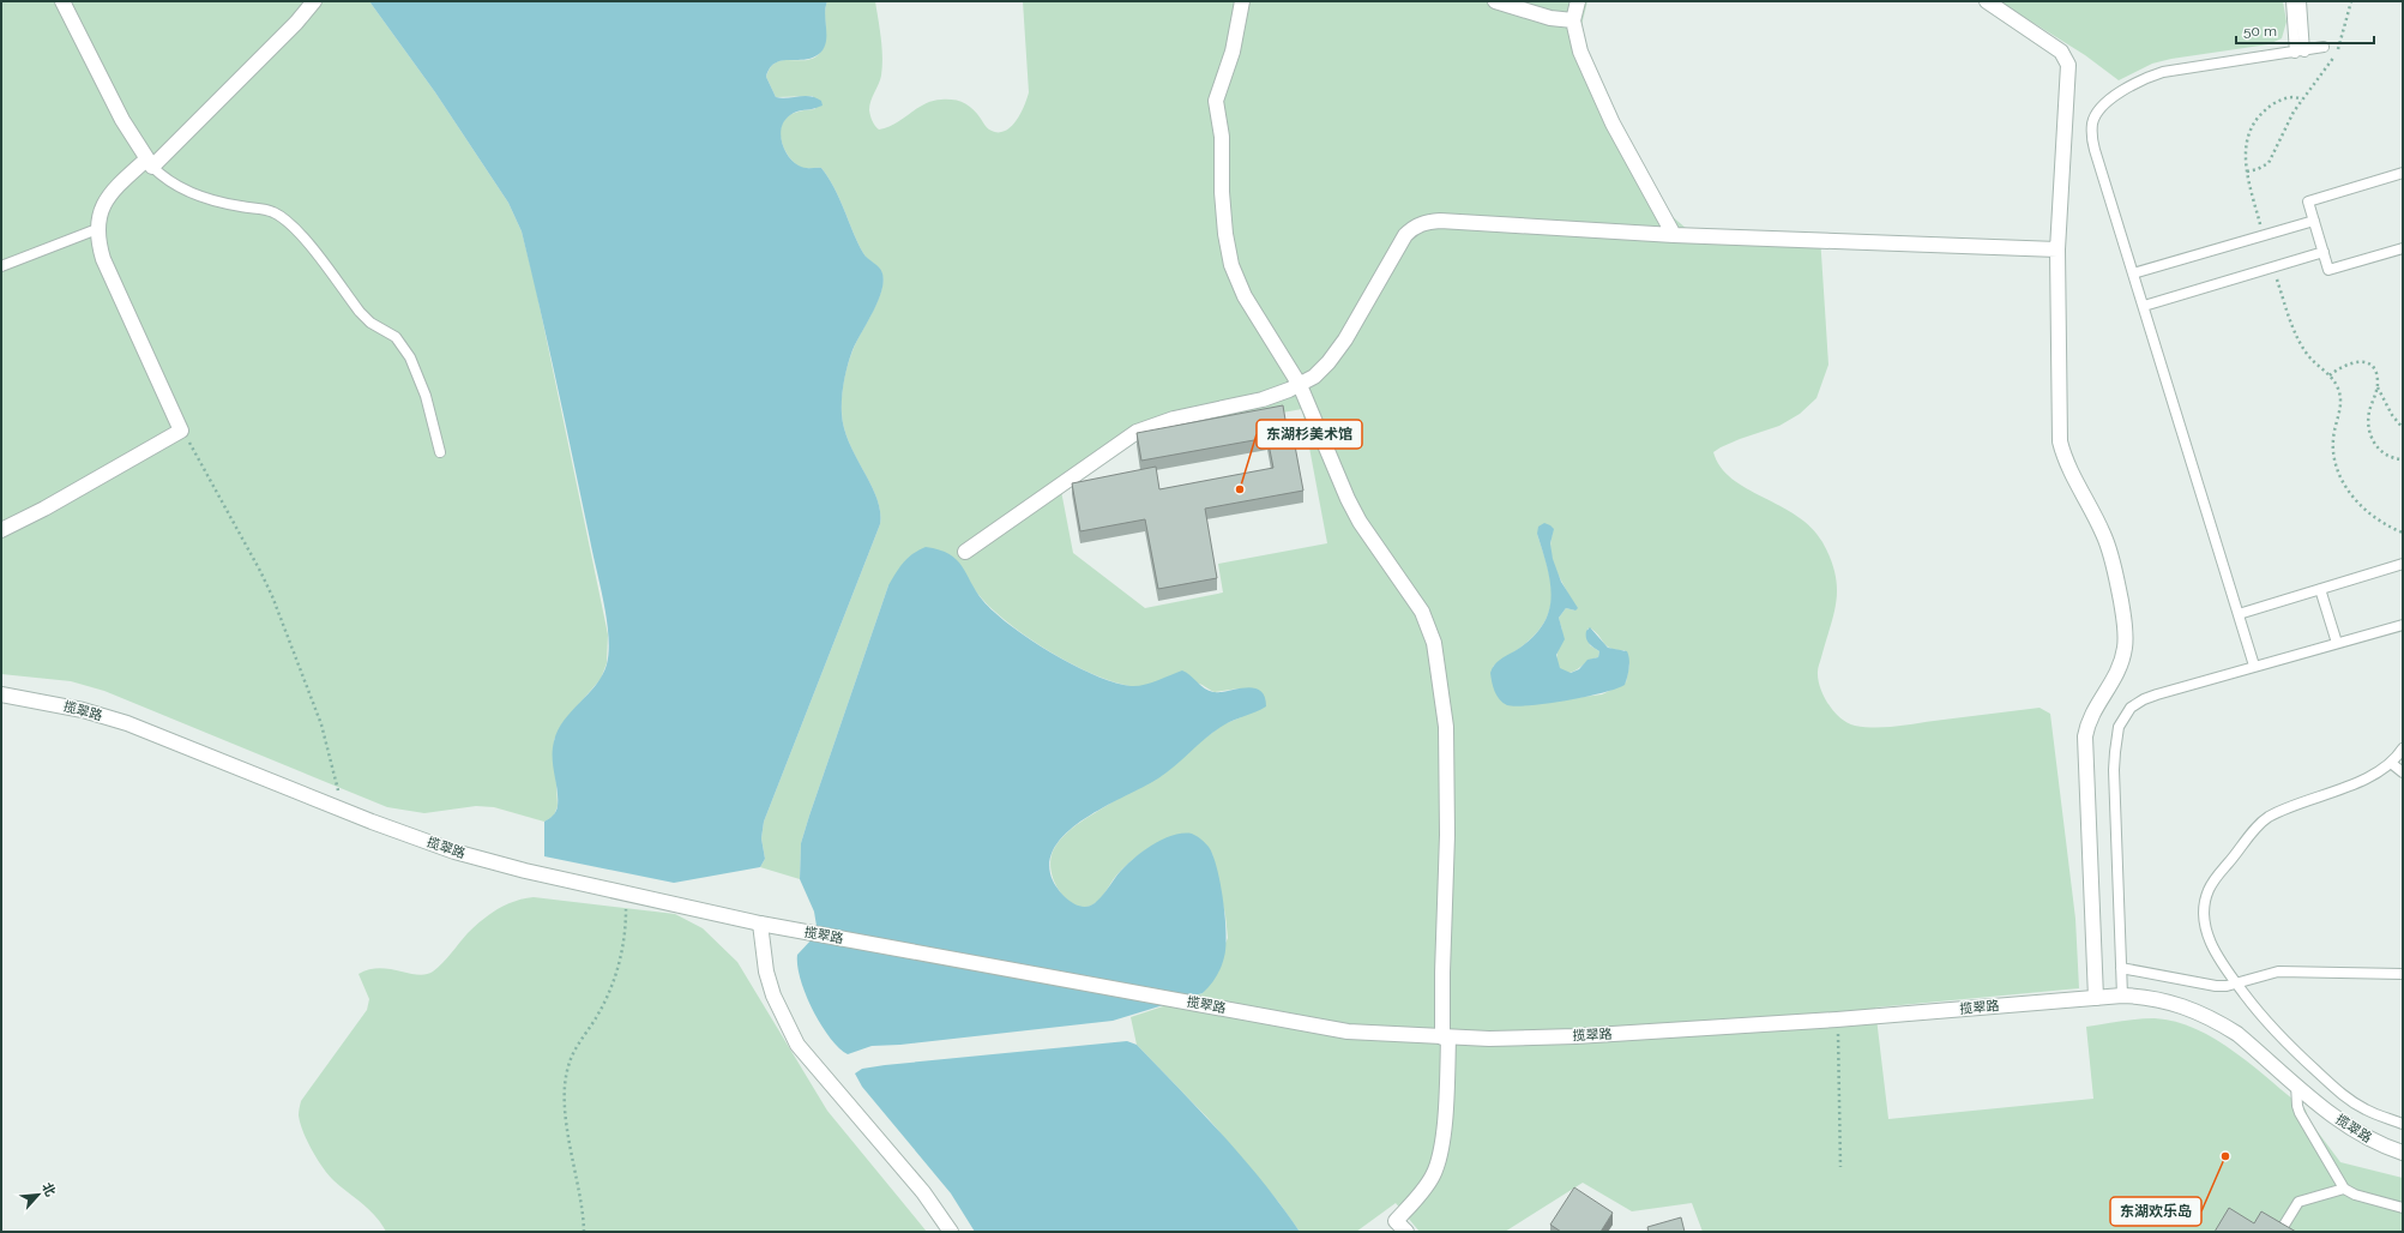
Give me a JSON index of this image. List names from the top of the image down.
{
  "streets": {
    "street": ["揽翠路"]
  },
  "places": ["东湖杉美术馆", "东湖欢乐岛"],
  "scale_bar": "50 m",
  "north": "top right"
}
